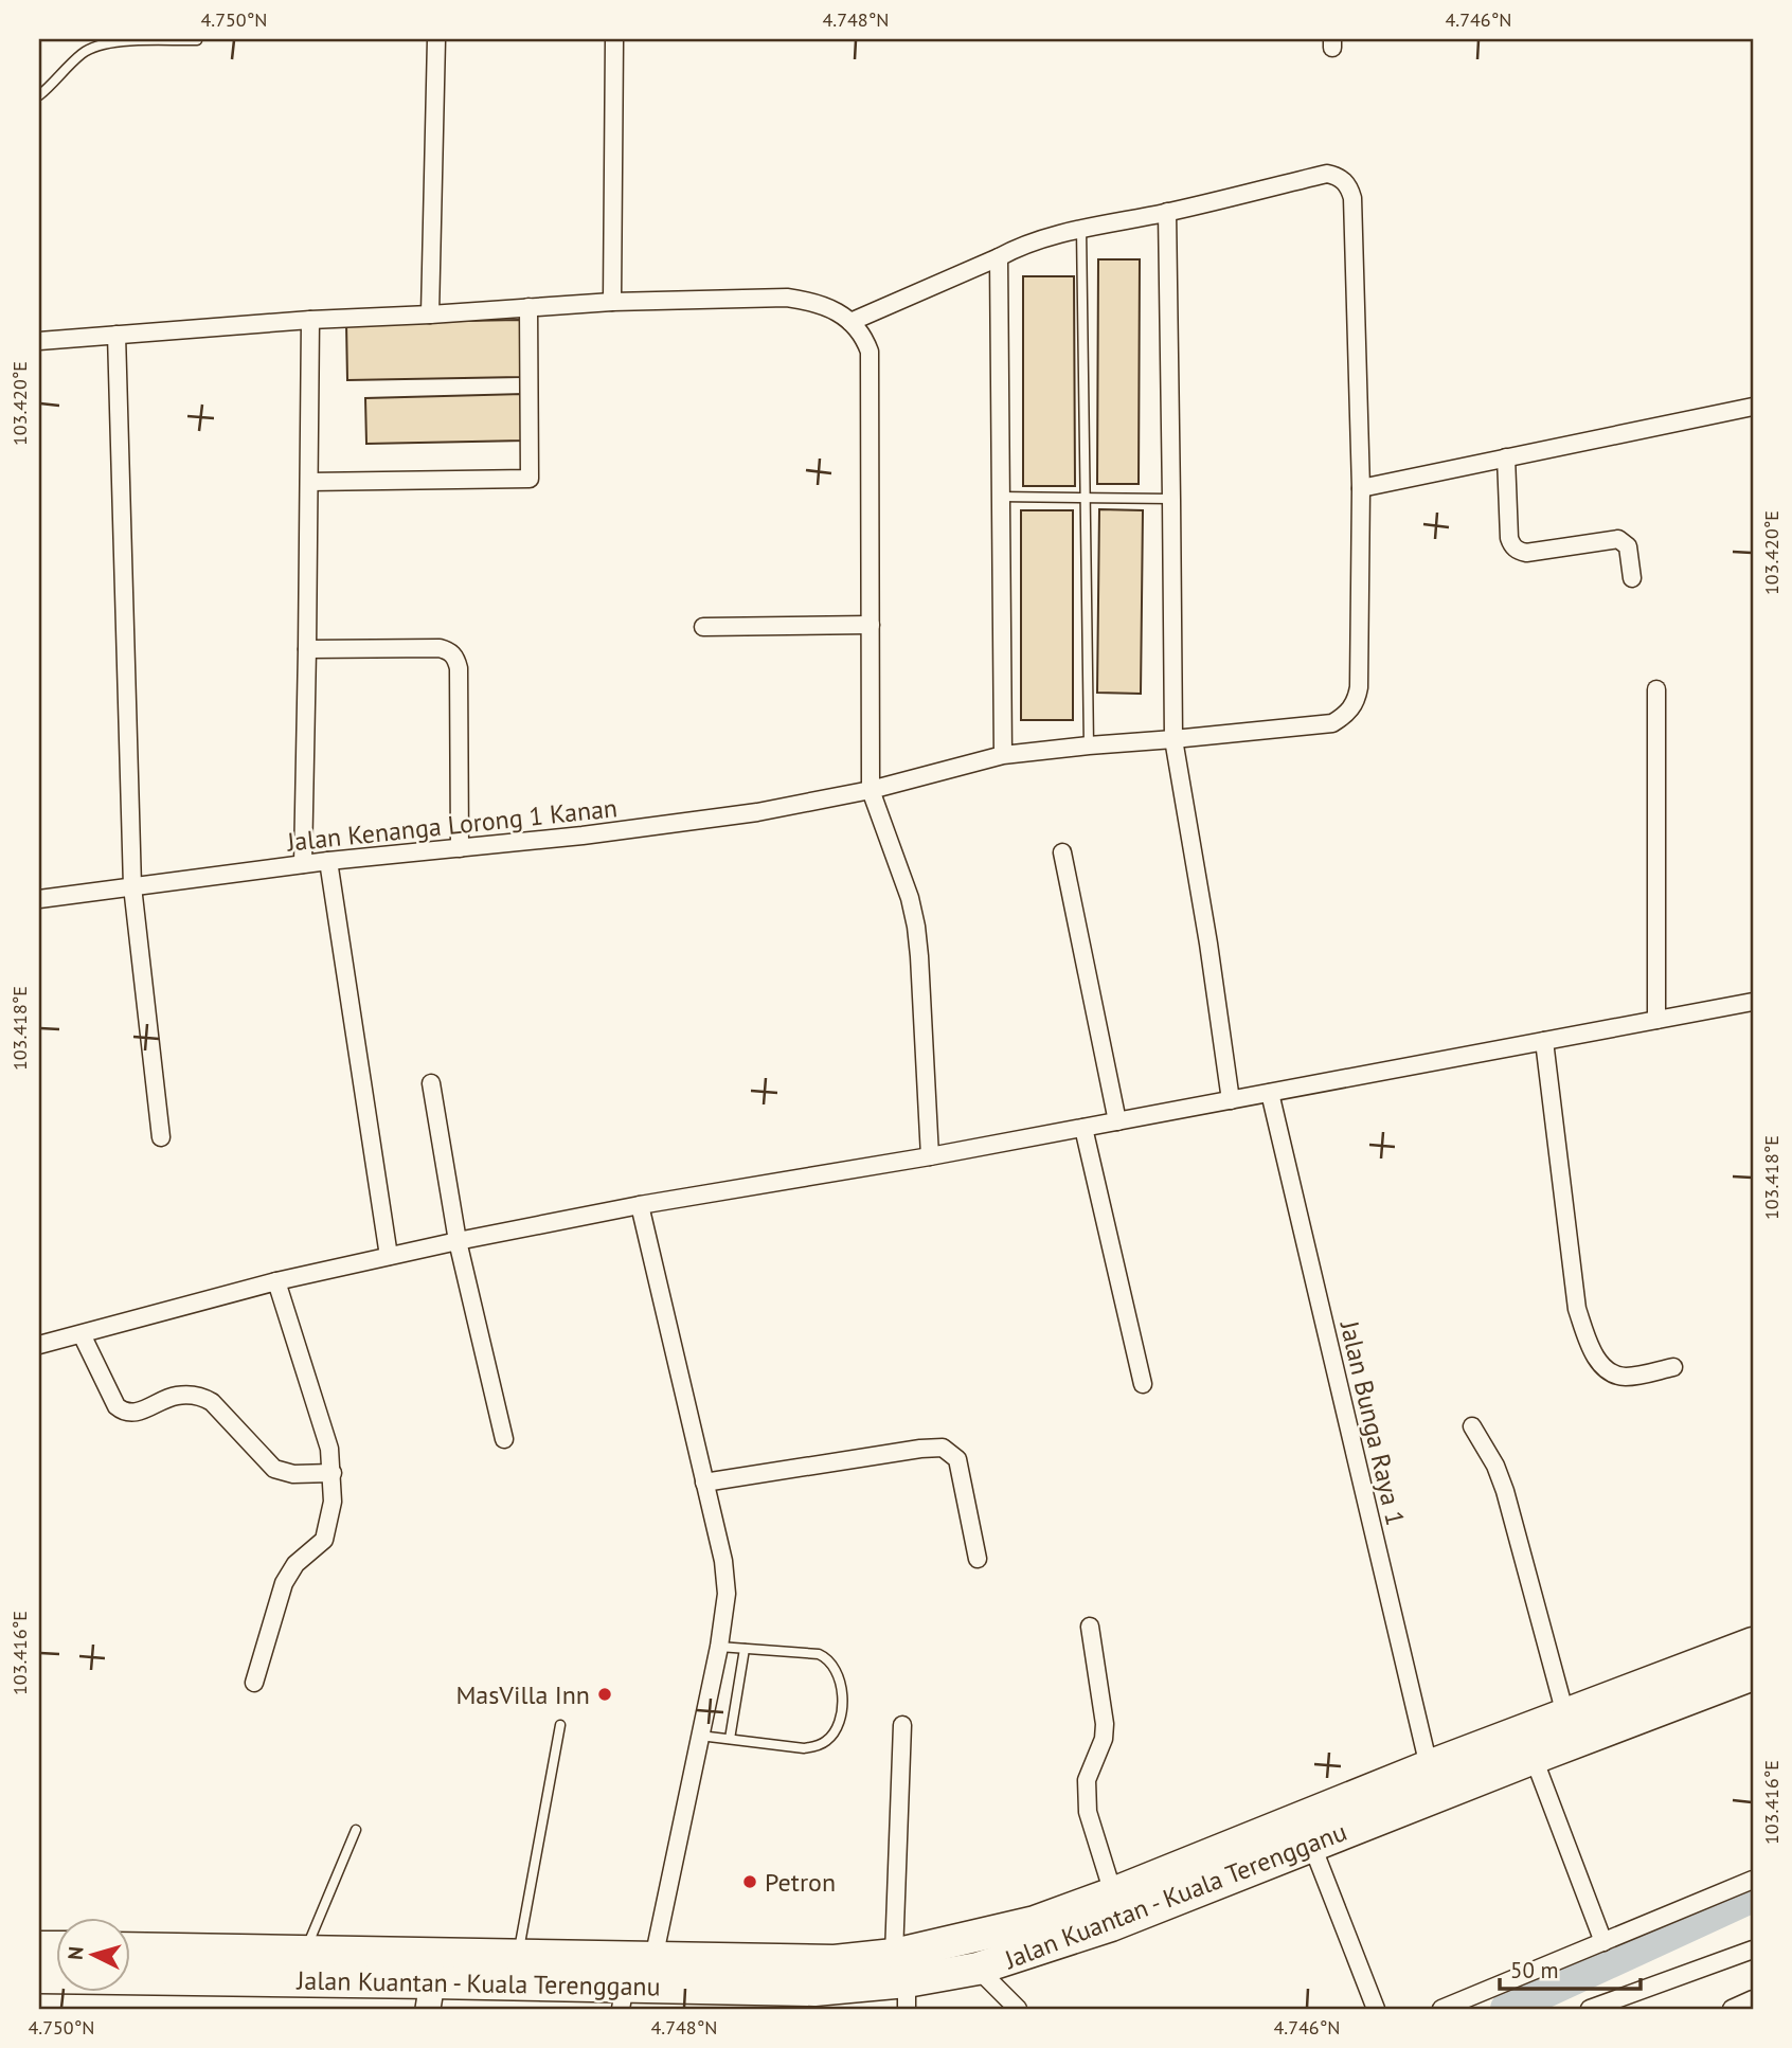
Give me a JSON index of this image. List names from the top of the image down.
{
  "streets": {
    "highway": ["Jalan Kuantan - Kuala Terengganu"],
    "street": ["Jalan Kenanga Lorong 1 Kanan", "Jalan Bunga Raya 1"]
  },
  "crossings": [
    ["Jalan Bunga Raya 1", "Jalan Kuantan - Kuala Terengganu"]
  ],
  "places": ["MasVilla Inn", "Petron"],
  "scale_bar": "50 m",
  "north": "left",
  "coordinates": [
    "4.750°N",
    "4.748°N",
    "4.746°N",
    "103.420°E",
    "103.418°E",
    "103.416°E"
  ]
}
